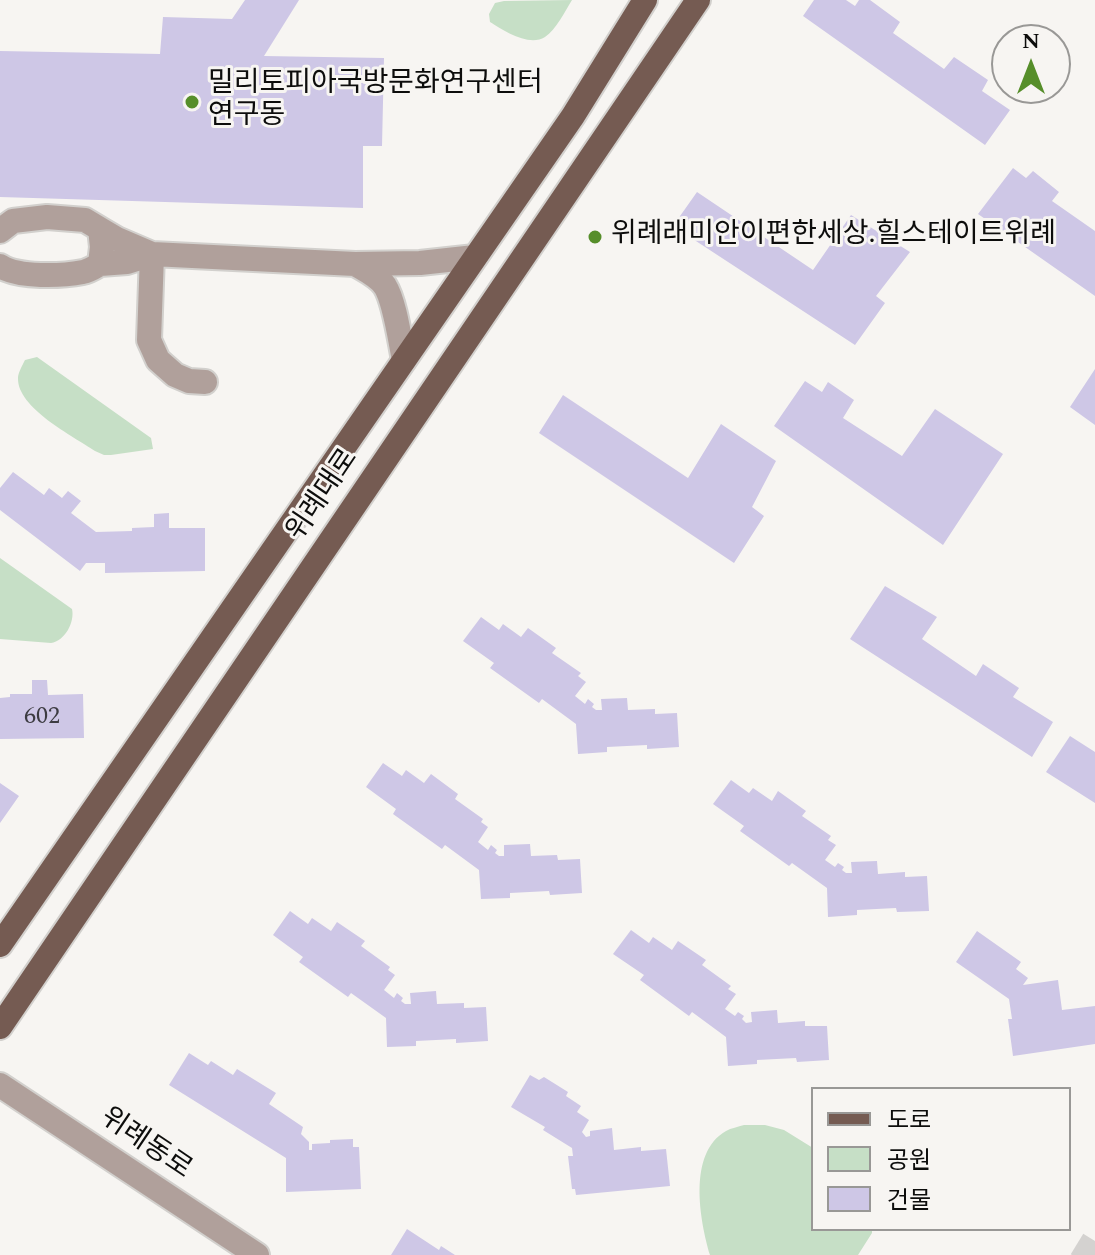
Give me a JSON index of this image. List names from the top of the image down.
{
  "streets": {
    "main road": ["위례대로"],
    "street": ["위례동로"]
  },
  "places": ["밀리토피아국방문화연구센터 연구동", "위례래미안이편한세상.힐스테이트위례"],
  "house_numbers": ["602"],
  "legend": ["도로", "공원", "건물"],
  "north": "top"
}
